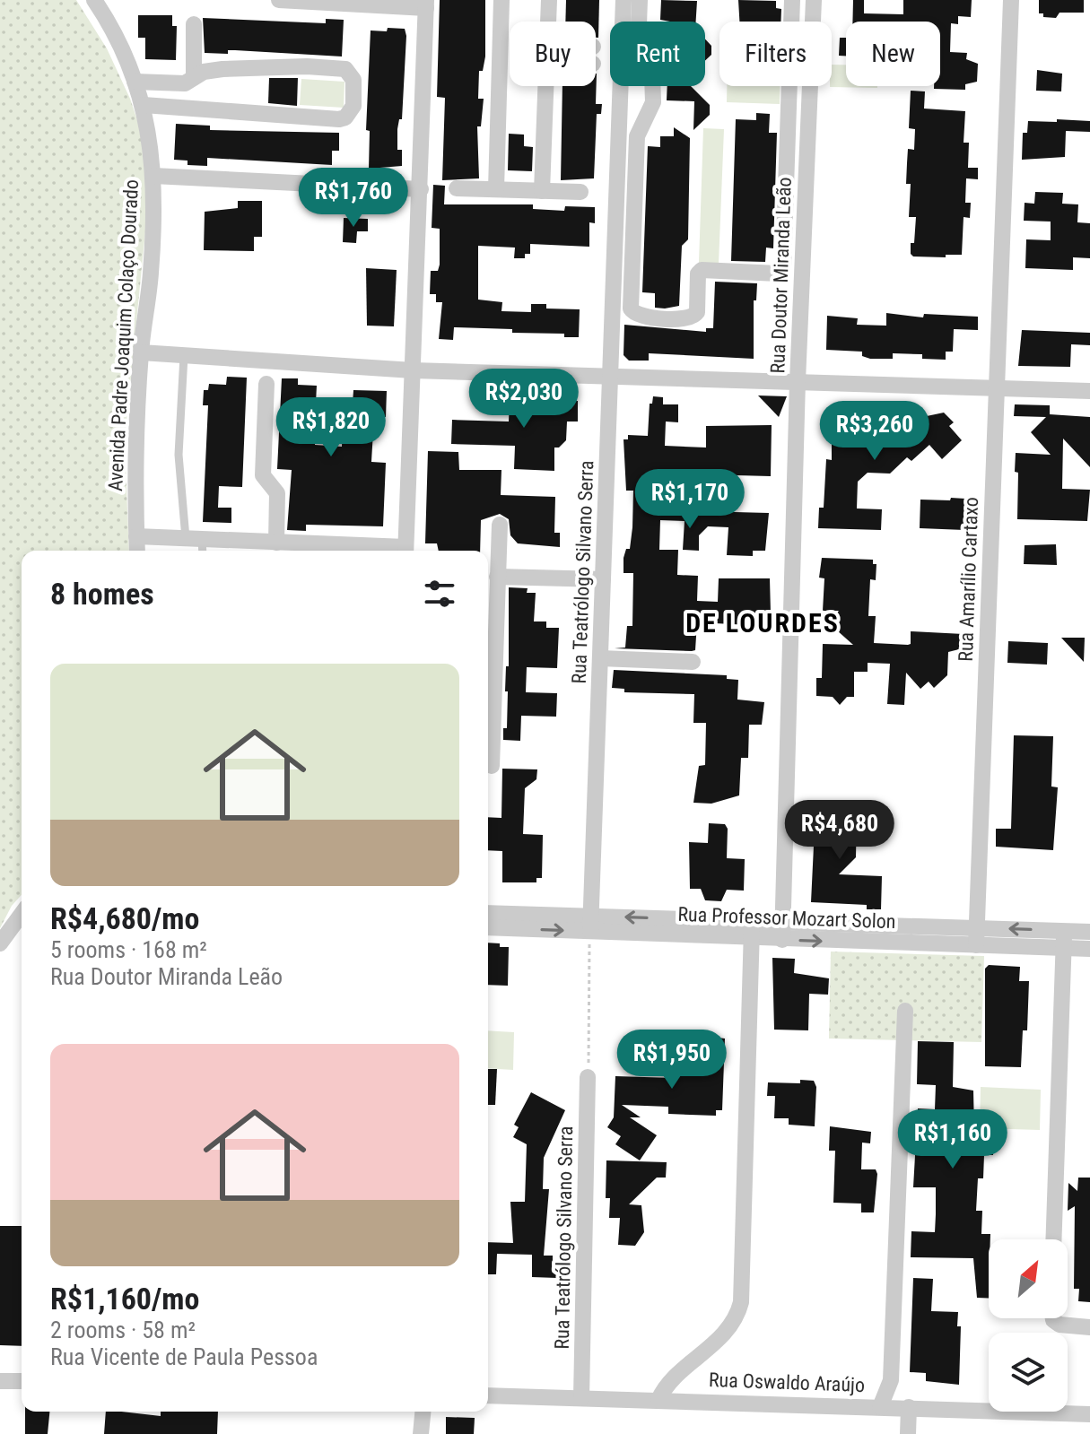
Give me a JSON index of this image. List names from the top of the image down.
{
  "streets": {
    "street": [
      "Rua Doutor Miranda Leão",
      "Avenida Padre Joaquim Colaço Dourado",
      "Rua Teatrólogo Silvano Serra",
      "Rua Amarílio Cartaxo",
      "Rua Professor Mozart Solon",
      "Rua Oswaldo Araújo"
    ]
  },
  "crossings": [
    ["Rua Doutor Miranda Leão", "Rua Professor Mozart Solon"],
    ["Rua Teatrólogo Silvano Serra", "Rua Professor Mozart Solon"],
    ["Rua Teatrólogo Silvano Serra", "Rua Oswaldo Araújo"],
    ["Rua Amarílio Cartaxo", "Rua Professor Mozart Solon"]
  ],
  "districts": ["DE LOURDES"],
  "north": "top right",
  "page": {
    "chip": [
      "Buy",
      "Rent",
      "Filters",
      "New"
    ],
    "price": [
      "R$1,760",
      "R$2,030",
      "R$1,820",
      "R$3,260",
      "R$1,170",
      "R$4,680",
      "R$1,950",
      "R$1,160"
    ],
    "heading": "8 homes",
    "list": [
      {
        "name": "R$4,680/mo",
        "note": "5 rooms · 168 m² · Rua Doutor Miranda Leão"
      },
      {
        "name": "R$1,160/mo",
        "note": "2 rooms · 58 m² · Rua Vicente de Paula Pessoa"
      }
    ]
  }
}
